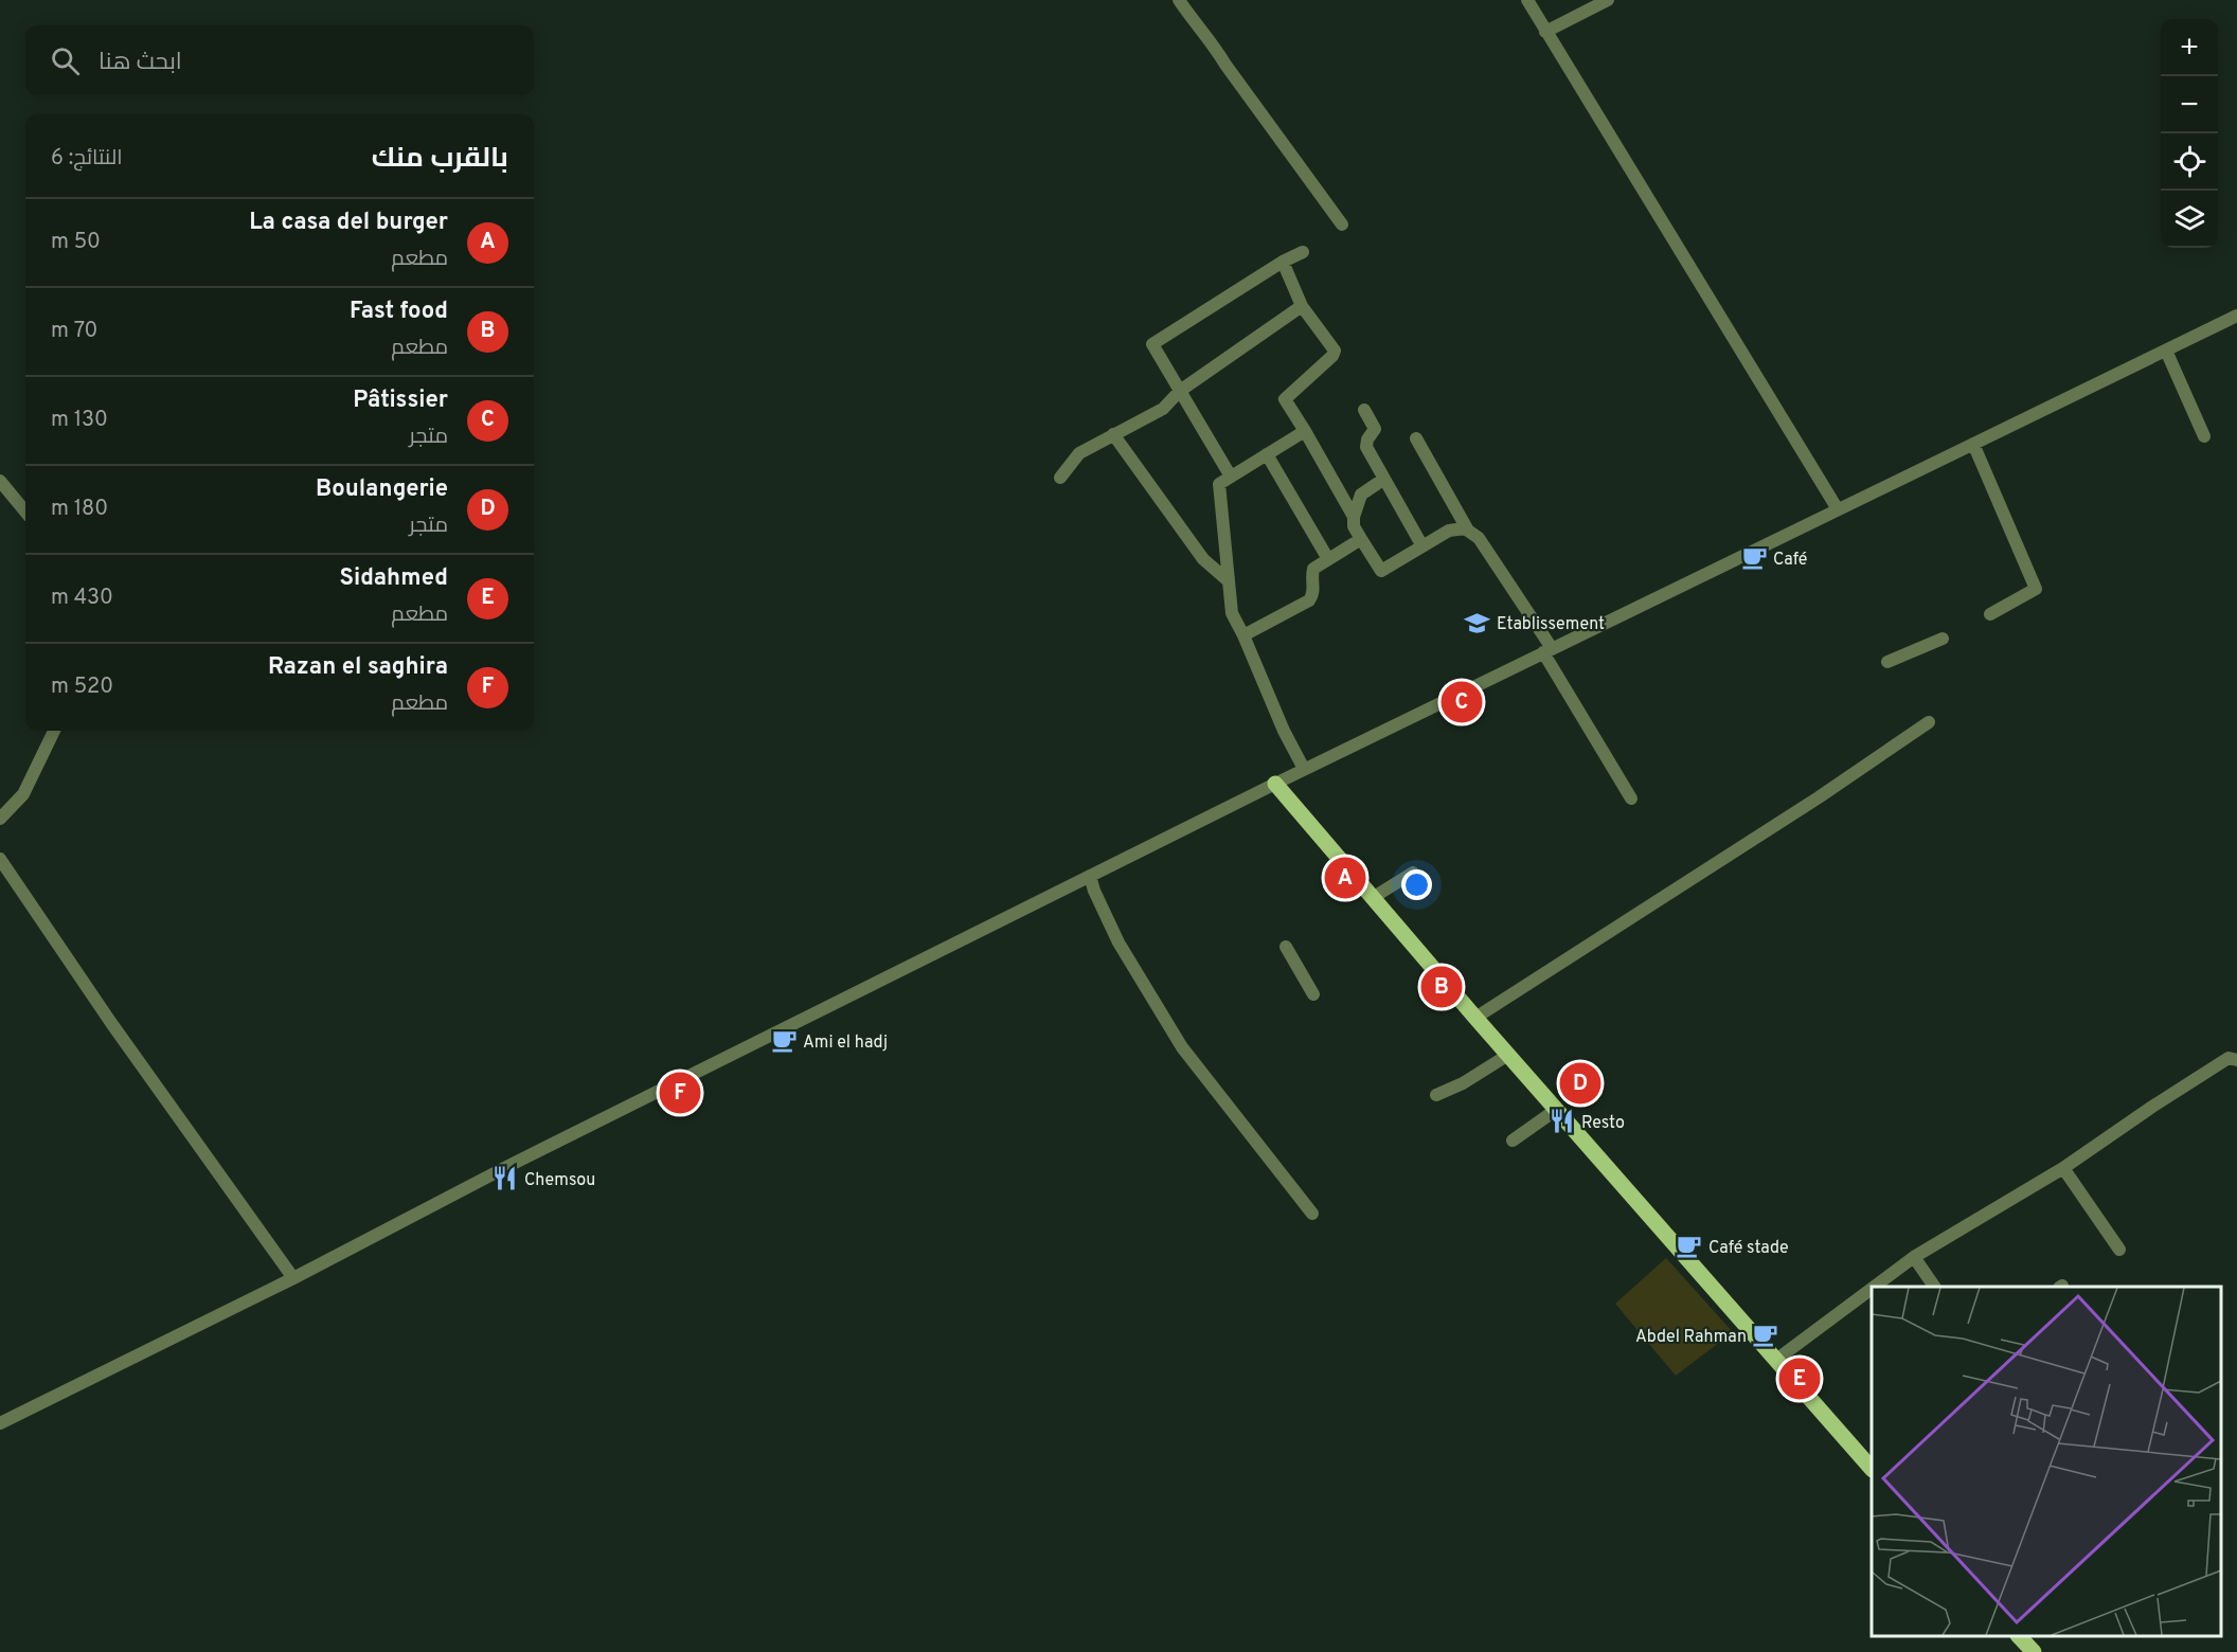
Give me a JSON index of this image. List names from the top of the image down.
{
  "places": {
    "cafe": [
      "Café",
      "Ami el hadj",
      "Café stade",
      "Abdel Rahman"
    ],
    "school or university": ["Etablissement"],
    "restaurant": ["Resto", "Chemsou"]
  },
  "page": {
    "map_buttons": ["+", "−"],
    "search": "ابحث هنا",
    "heading": ["بالقرب منك", "النتائج: 6"],
    "list": [
      {
        "mark": "A",
        "name": "La casa del burger",
        "note": "مطعم",
        "value": "50 m"
      },
      {
        "mark": "B",
        "name": "Fast food",
        "note": "مطعم",
        "value": "70 m"
      },
      {
        "mark": "C",
        "name": "Pâtissier",
        "note": "متجر",
        "value": "130 m"
      },
      {
        "mark": "D",
        "name": "Boulangerie",
        "note": "متجر",
        "value": "180 m"
      },
      {
        "mark": "E",
        "name": "Sidahmed",
        "note": "مطعم",
        "value": "430 m"
      },
      {
        "mark": "F",
        "name": "Razan el saghira",
        "note": "مطعم",
        "value": "520 m"
      }
    ],
    "pins": [
      "C",
      "A",
      "B",
      "D",
      "F",
      "E"
    ]
  }
}
